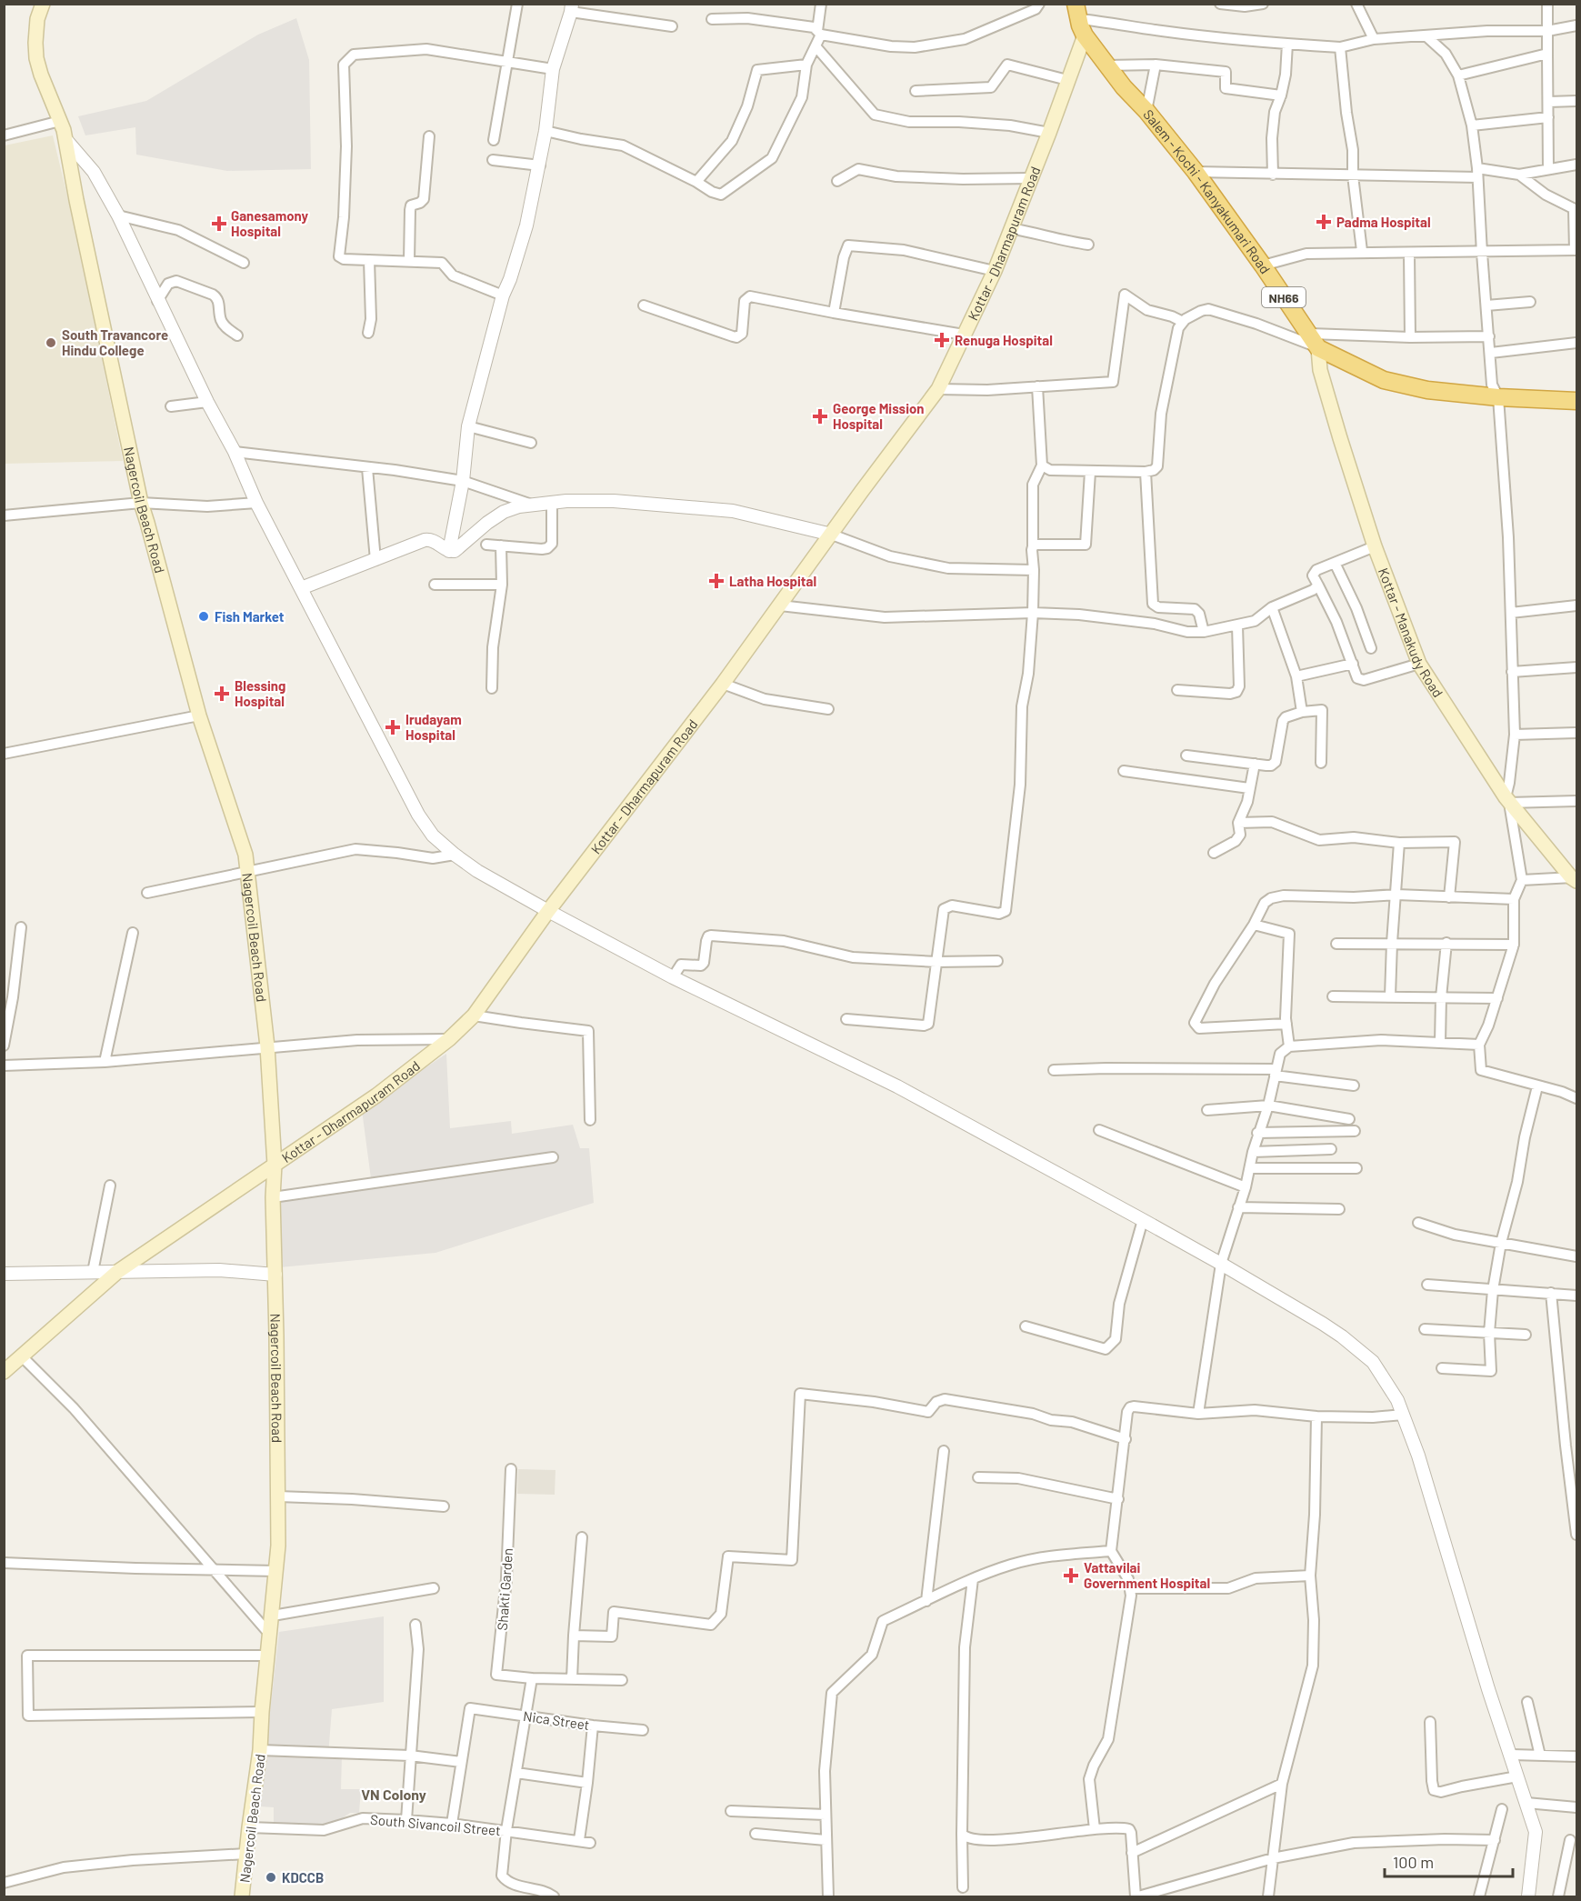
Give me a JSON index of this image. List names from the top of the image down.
{
  "streets": {
    "highway": ["Salem - Kochi - Kanyakumari Road", "NH66"],
    "main road": ["Kottar - Dharmapuram Road", "Nagercoil Beach Road", "Kottar - Manakudy Road"],
    "street": ["Shakti Garden", "Nica Street", "South Sivancoil Street"]
  },
  "crossings": [
    ["Salem - Kochi - Kanyakumari Road", "Kottar - Dharmapuram Road"],
    ["Salem - Kochi - Kanyakumari Road", "Kottar - Manakudy Road"],
    ["Kottar - Dharmapuram Road", "Nagercoil Beach Road"],
    ["Nagercoil Beach Road", "South Sivancoil Street"]
  ],
  "districts": ["VN Colony"],
  "places": {
    "health": [
      "Padma Hospital",
      "Ganesamony Hospital",
      "Renuga Hospital",
      "George Mission Hospital",
      "Latha Hospital",
      "Blessing Hospital",
      "Irudayam Hospital",
      "Vattavilai Government Hospital"
    ],
    "other": ["South Travancore Hindu College", "Fish Market", "KDCCB"]
  },
  "scale_bar": "100 m"
}
